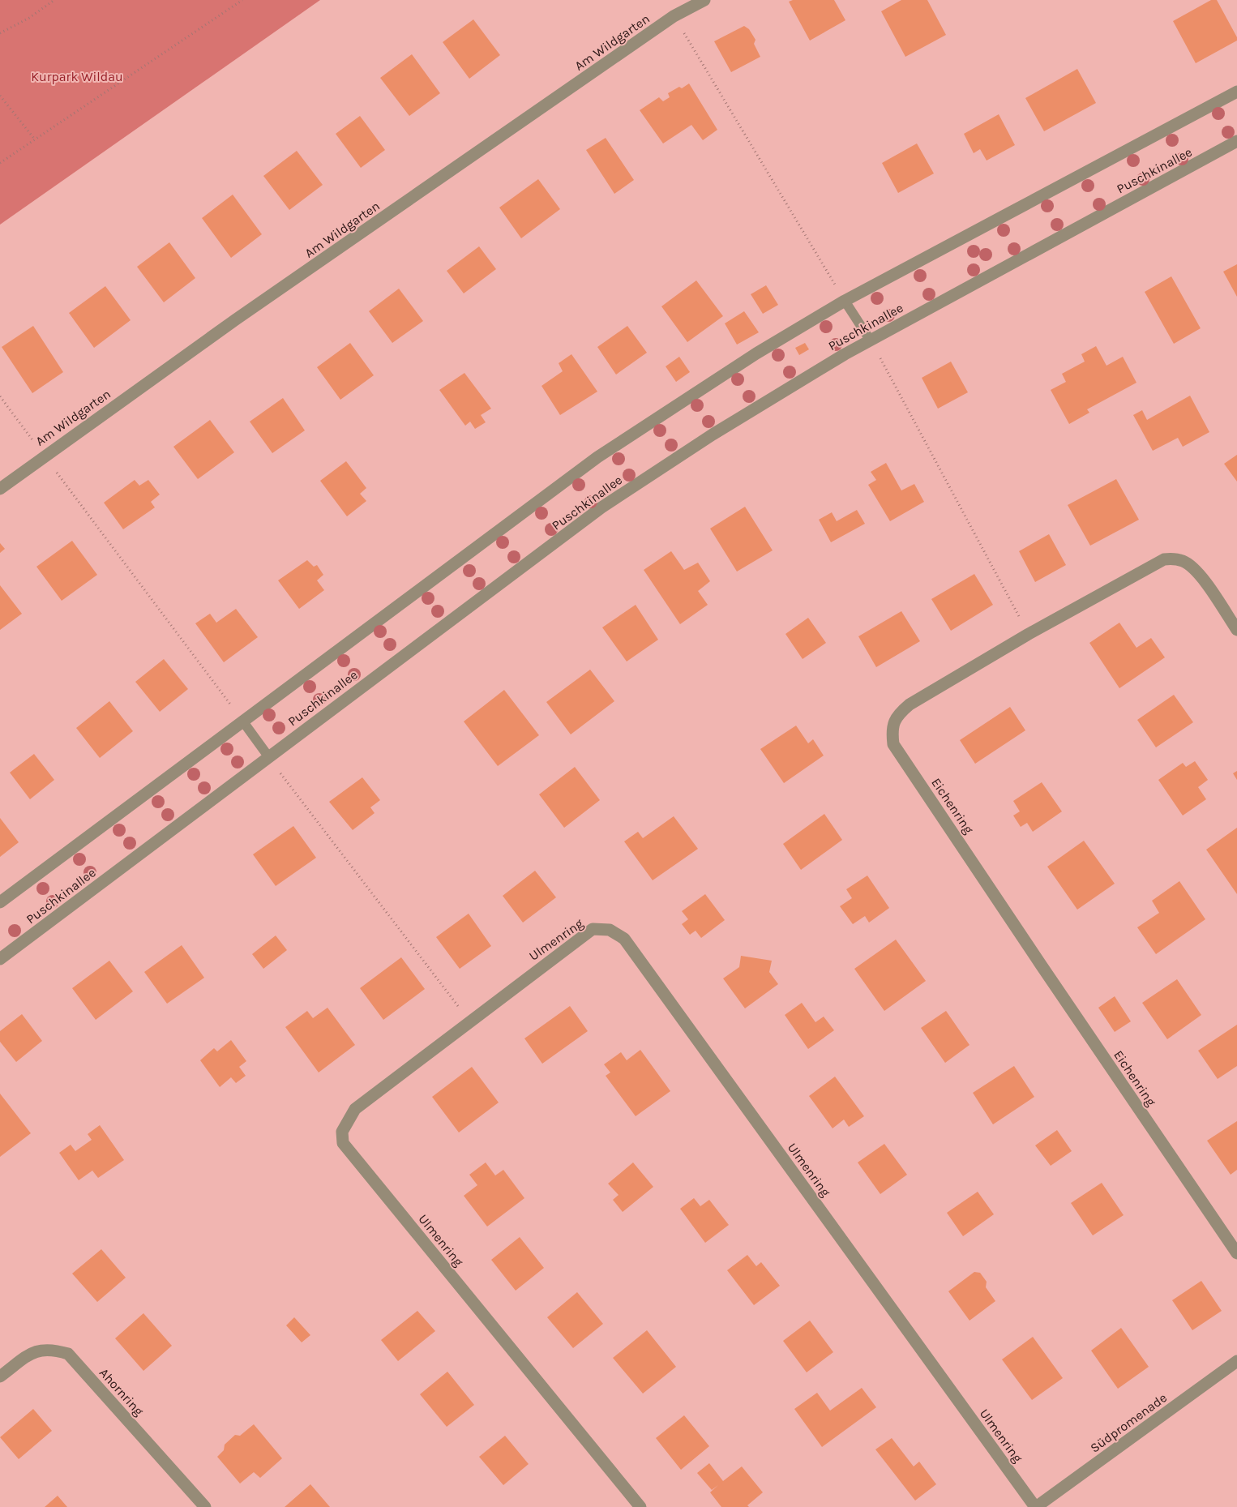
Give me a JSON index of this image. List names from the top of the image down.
{
  "streets": {
    "street": [
      "Am Wildgarten",
      "Puschkinallee",
      "Eichenring",
      "Ulmenring",
      "Ahornring",
      "Südpromenade"
    ]
  },
  "crossings": [
    ["Ulmenring", "Südpromenade"]
  ],
  "parks": ["Kurpark Wildau"]
}
